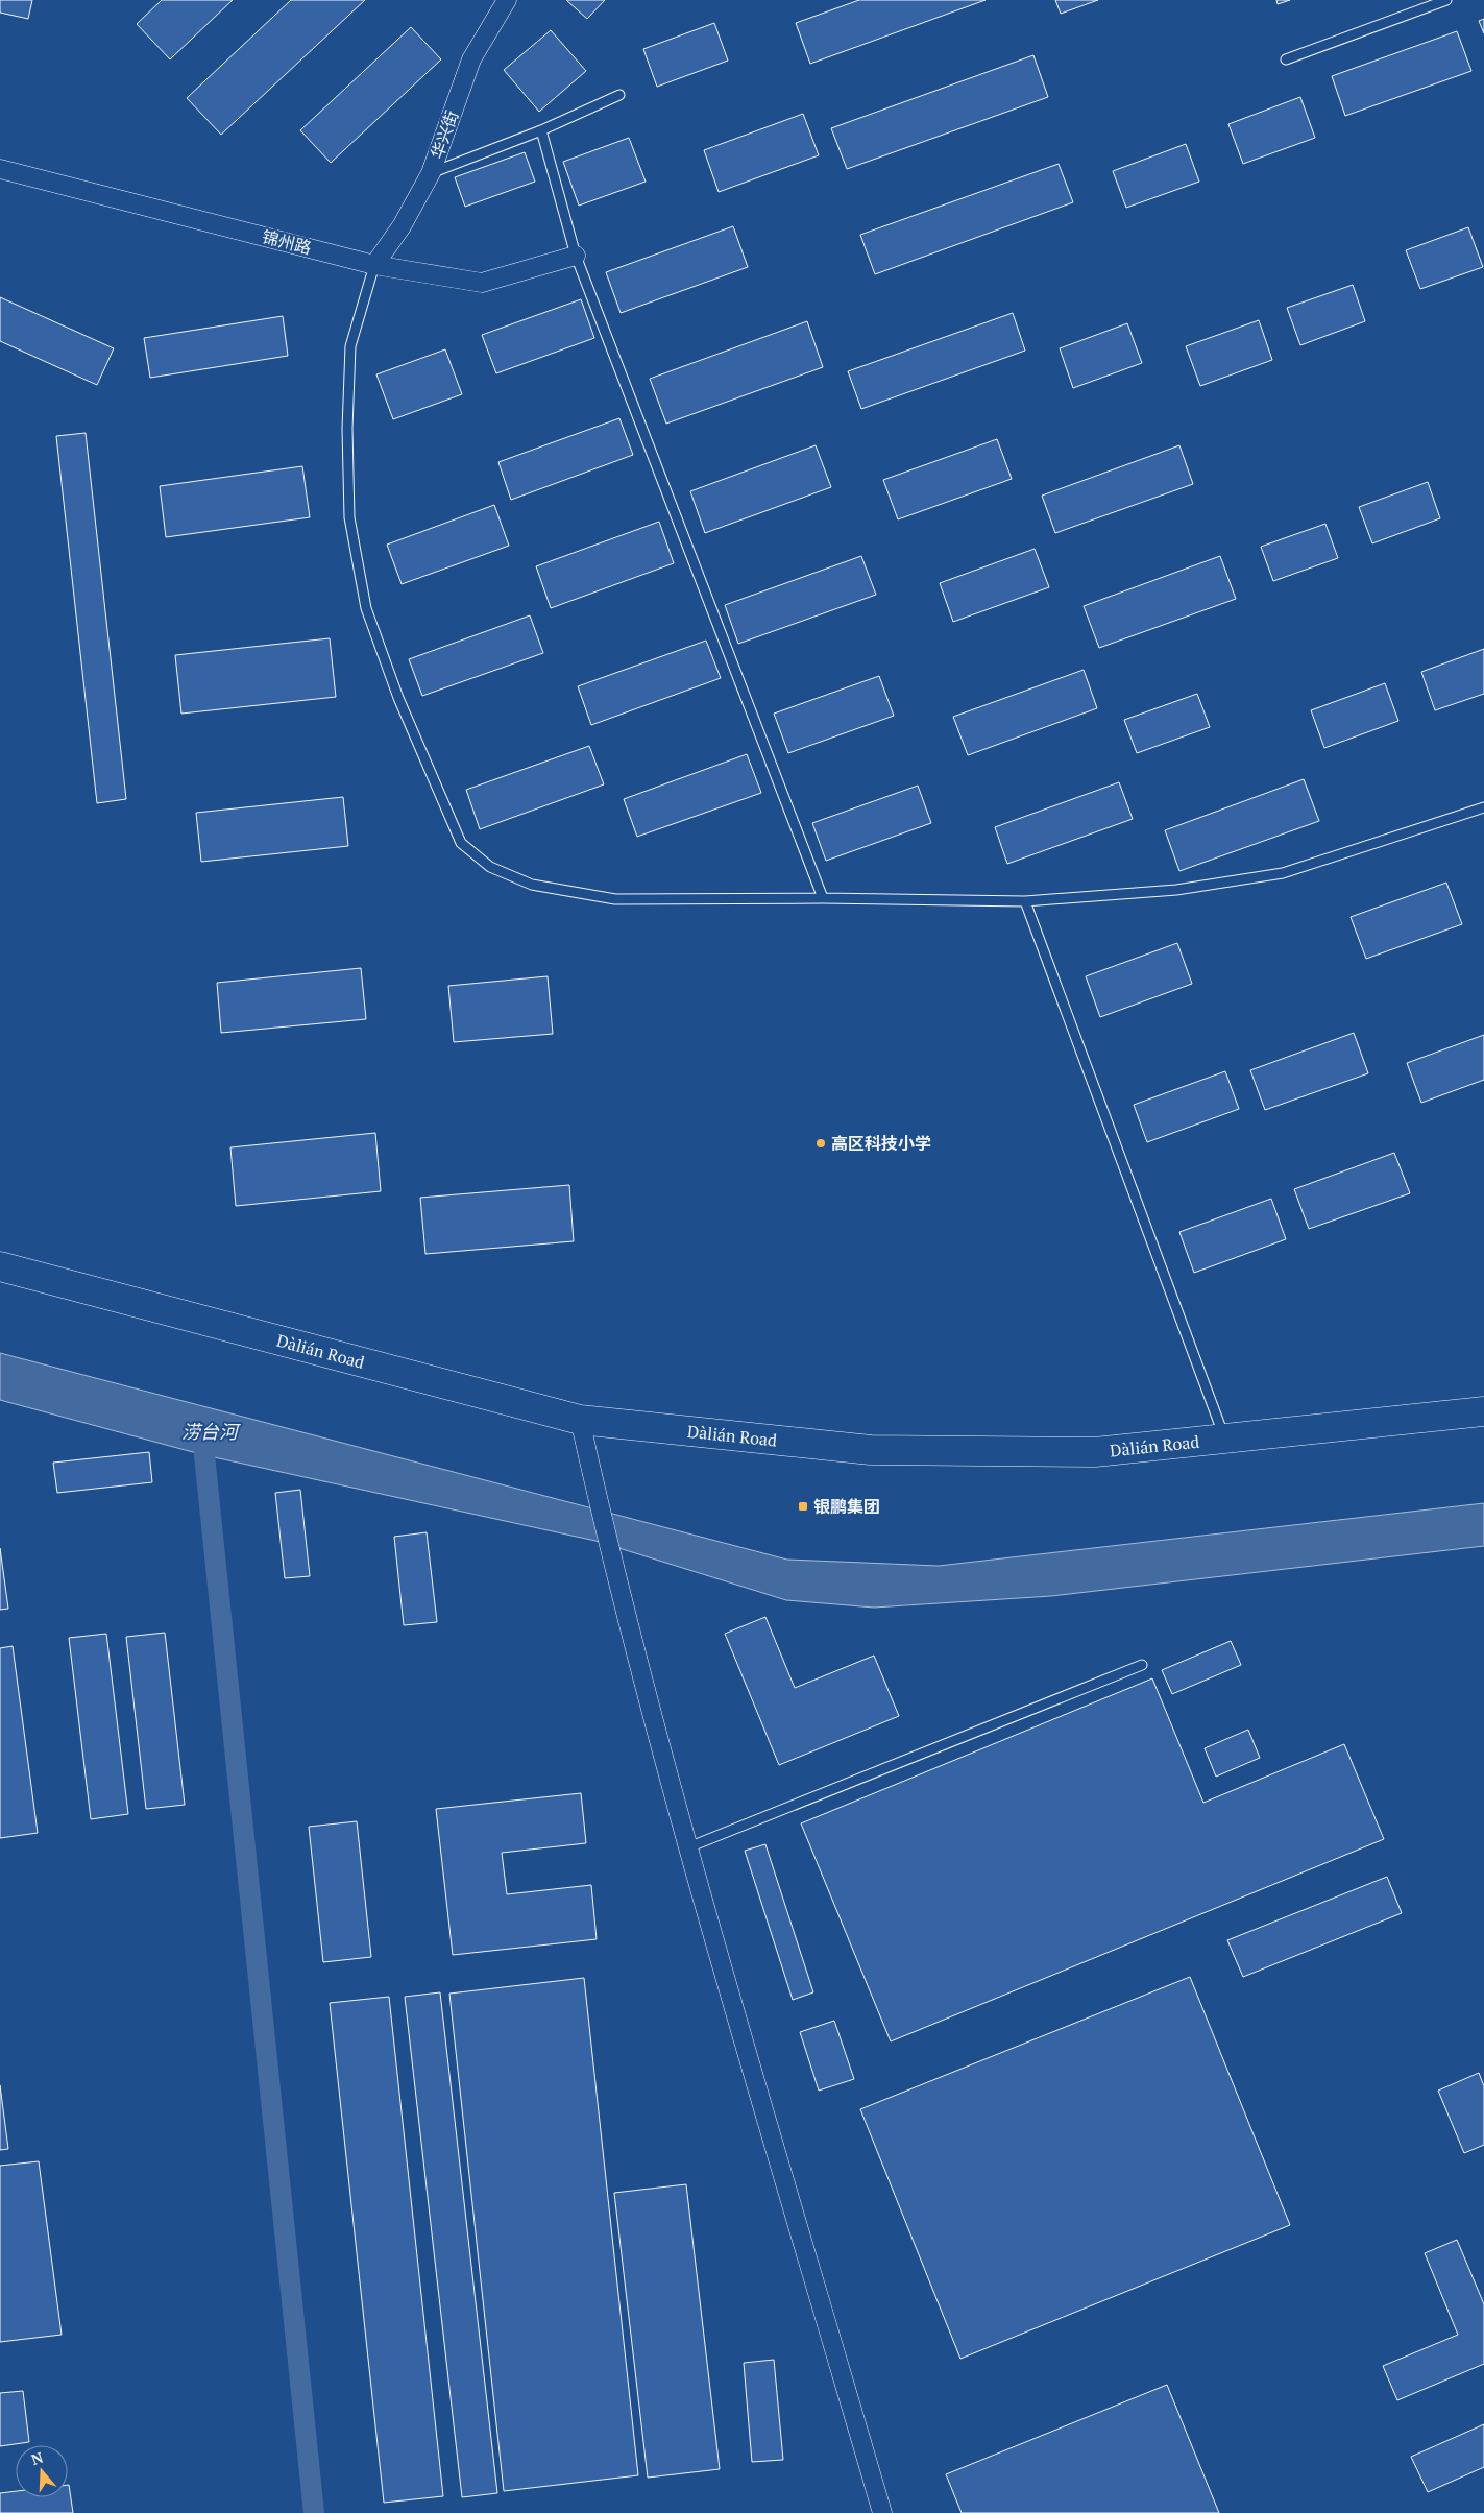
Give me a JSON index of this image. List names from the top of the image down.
{
  "streets": {
    "main road": ["Dàlián Road"],
    "street": ["华兴街", "锦州路"]
  },
  "crossings": [
    ["华兴街", "锦州路"]
  ],
  "water": ["涝台河"],
  "places": {
    "other": ["高区科技小学"],
    "transit": ["银鹏集团"]
  },
  "north": "top"
}
